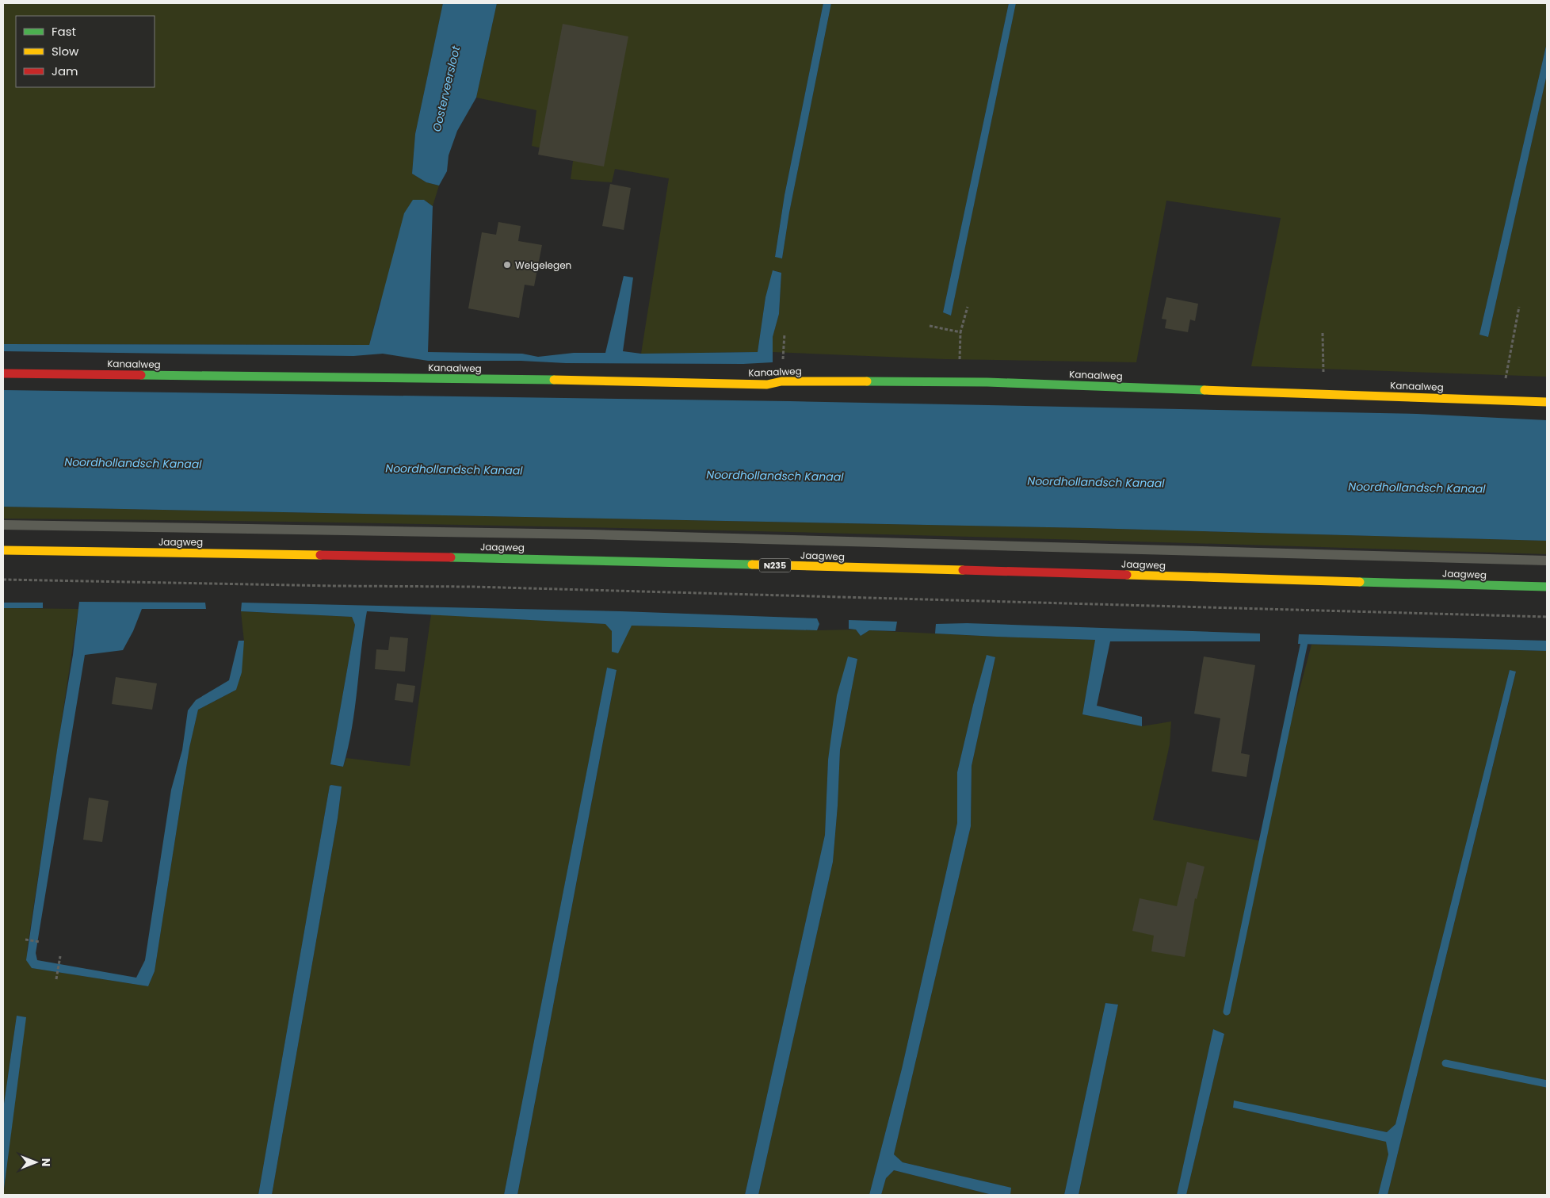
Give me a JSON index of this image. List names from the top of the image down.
{
  "streets": {
    "street": ["Kanaalweg", "Jaagweg", "N235"]
  },
  "water": ["Oosterveersloot", "Noordhollandsch Kanaal"],
  "places": ["Welgelegen"],
  "legend": ["Fast", "Slow", "Jam"],
  "north": "right"
}
